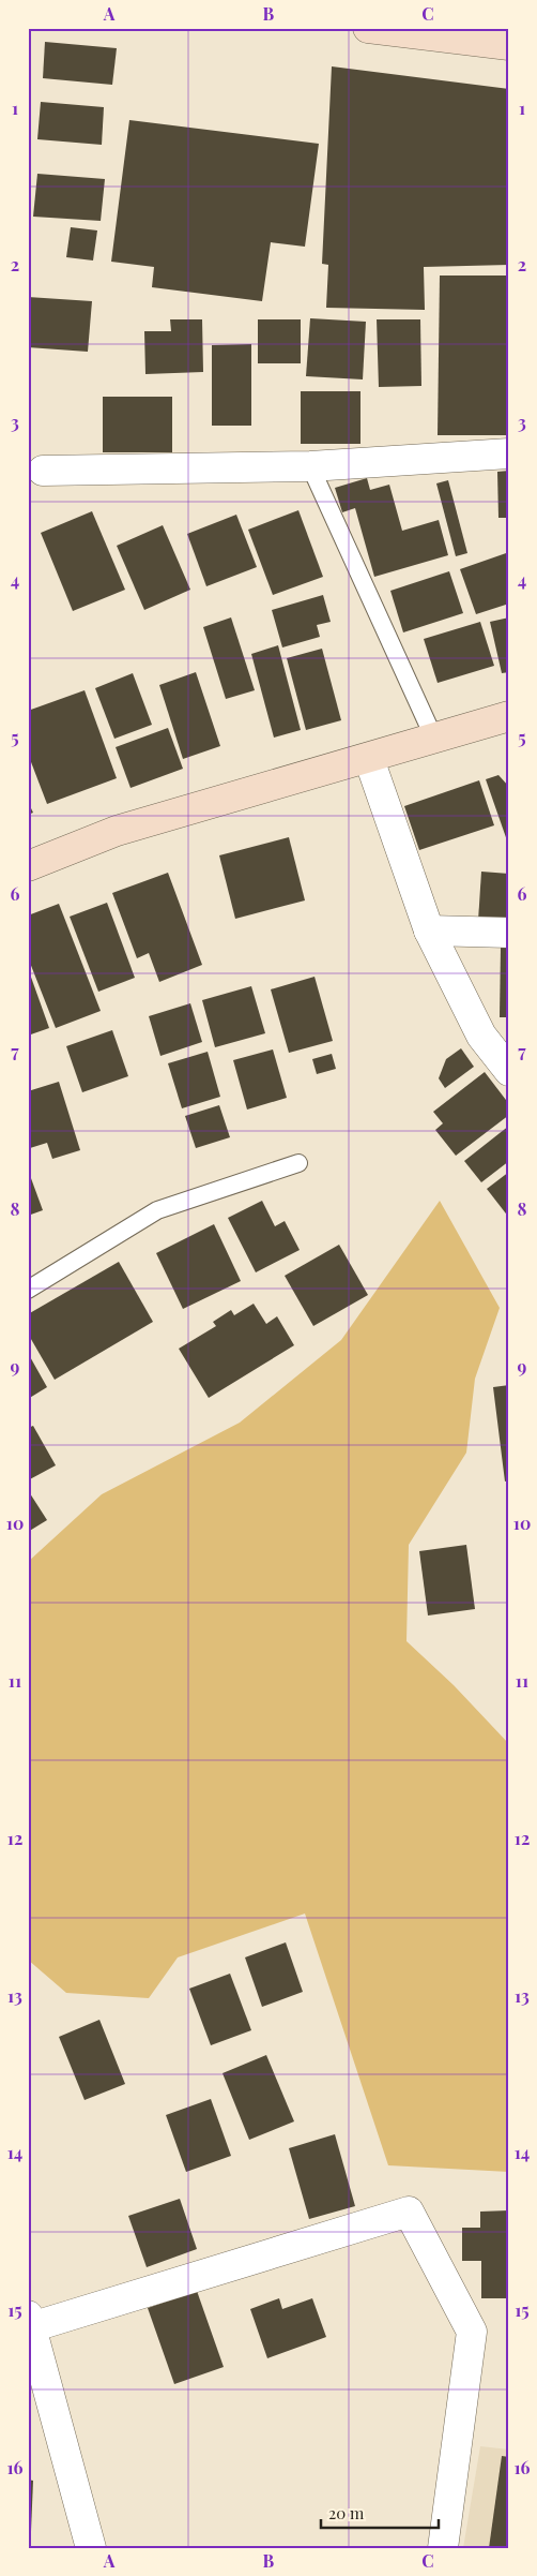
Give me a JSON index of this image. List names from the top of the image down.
{
  "scale_bar": "20 m",
  "grid": {
    "columns": ["A", "B", "C"],
    "rows": [
      "1",
      "2",
      "3",
      "4",
      "5",
      "6",
      "7",
      "8",
      "9",
      "10",
      "11",
      "12",
      "13",
      "14",
      "15",
      "16"
    ]
  }
}
